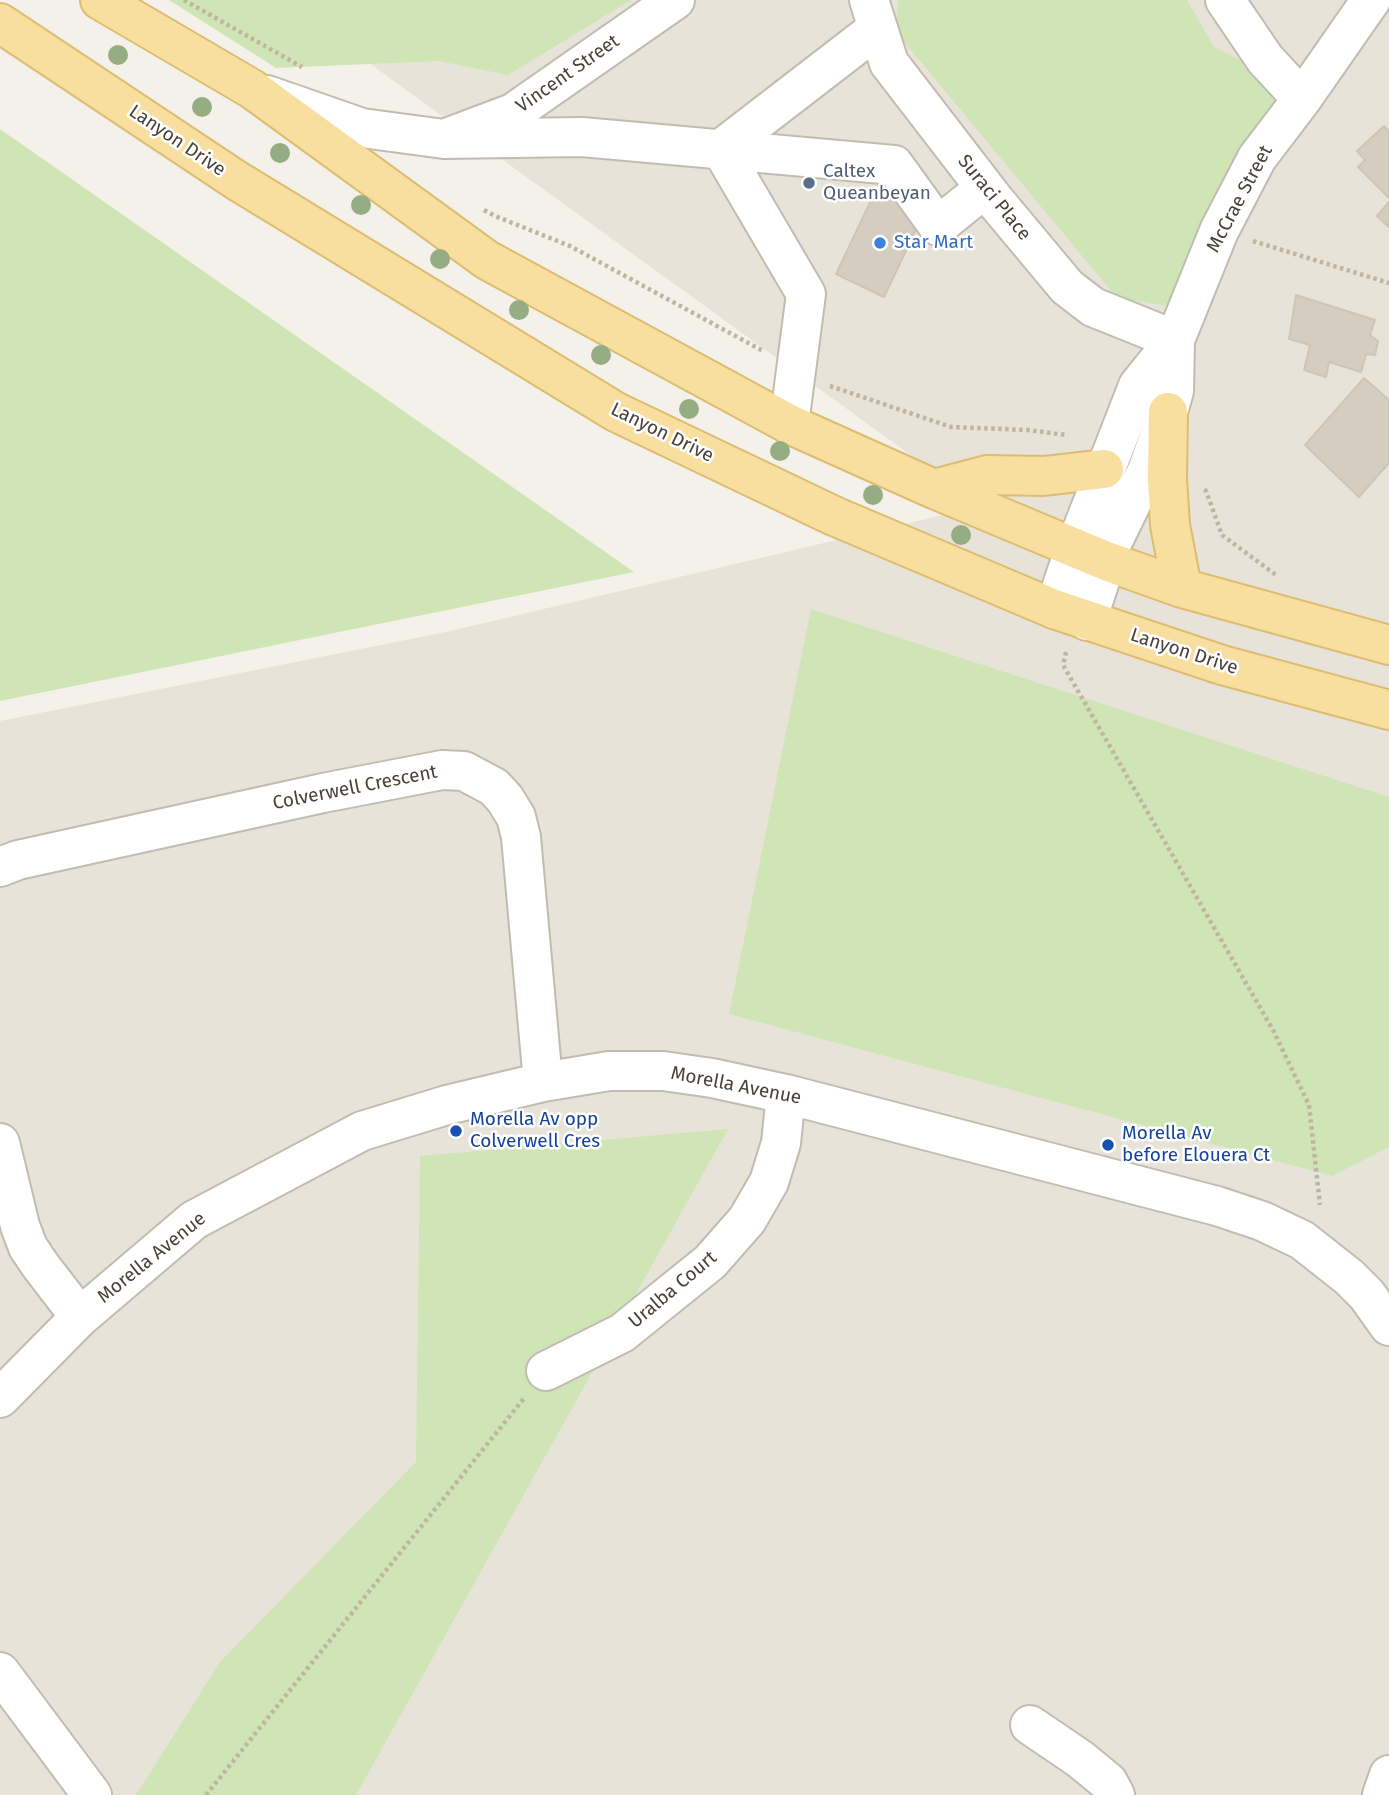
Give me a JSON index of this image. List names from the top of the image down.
{
  "streets": {
    "main road": ["Lanyon Drive"],
    "street": [
      "Vincent Street",
      "Suraci Place",
      "McCrae Street",
      "Colverwell Crescent",
      "Morella Avenue",
      "Uralba Court"
    ]
  },
  "crossings": [
    ["Lanyon Drive", "McCrae Street"],
    ["Suraci Place", "McCrae Street"],
    ["Colverwell Crescent", "Morella Avenue"],
    ["Morella Avenue", "Uralba Court"]
  ],
  "places": [
    "Caltex Queanbeyan",
    "Star Mart",
    "Morella Av opp Colverwell Cres",
    "Morella Av before Elouera Ct"
  ]
}
